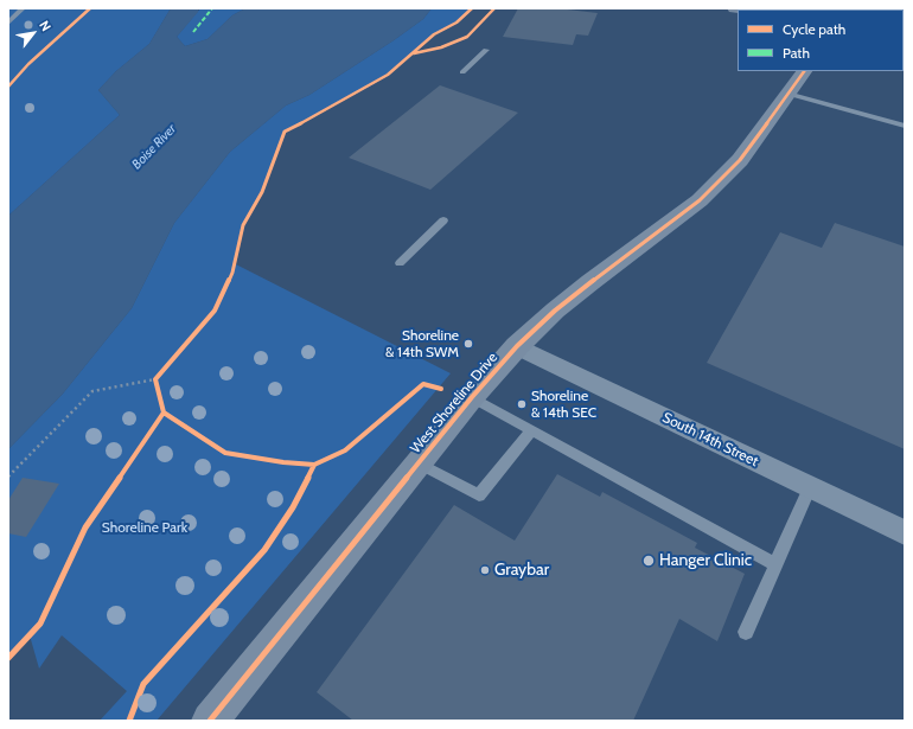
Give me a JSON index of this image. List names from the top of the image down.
{
  "streets": {
    "street": ["West Shoreline Drive", "South 14th Street"]
  },
  "crossings": [
    ["West Shoreline Drive", "South 14th Street"]
  ],
  "water": ["Boise River"],
  "parks": ["Shoreline Park"],
  "places": [
    "Shoreline & 14th SWM",
    "Shoreline & 14th SEC",
    "Hanger Clinic",
    "Graybar"
  ],
  "legend": ["Cycle path", "Path"],
  "north": "top right"
}
